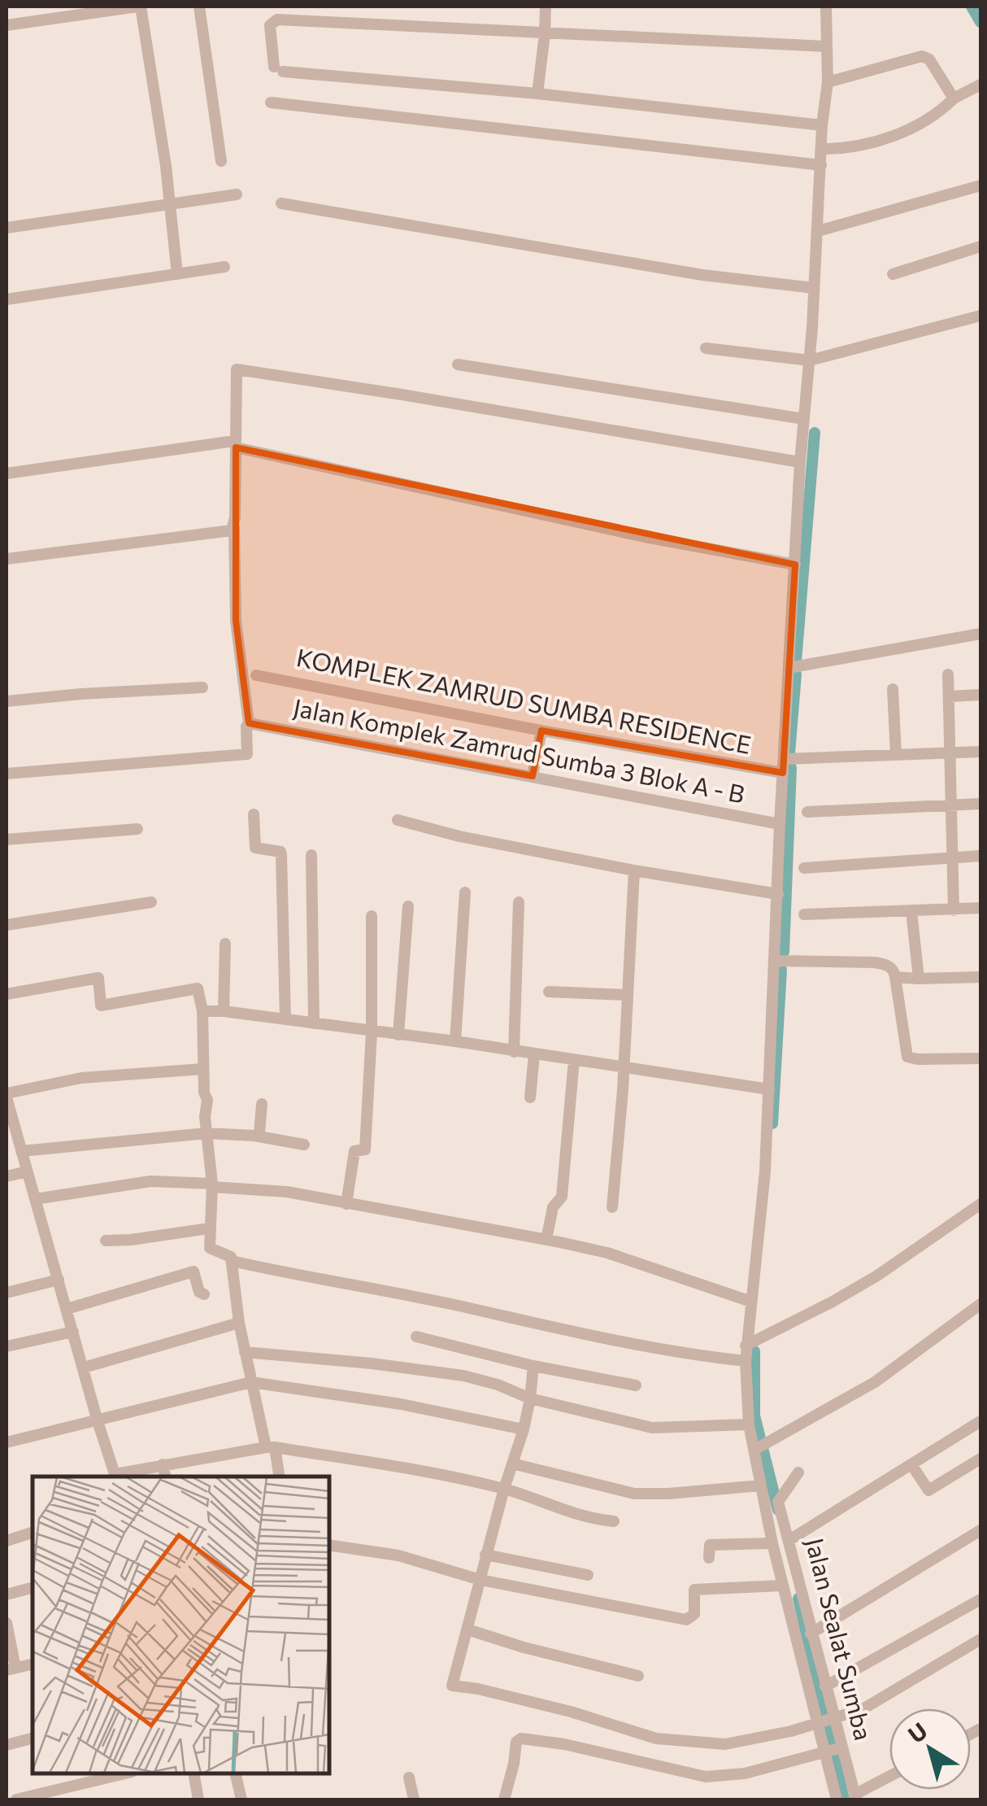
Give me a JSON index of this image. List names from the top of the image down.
{
  "streets": {
    "street": ["KOMPLEK ZAMRUD SUMBA RESIDENCE", "Jalan Komplek Zamrud Sumba 3 Blok A - B", "Jalan Sealat Sumba"]
  },
  "north": "top left"
}
